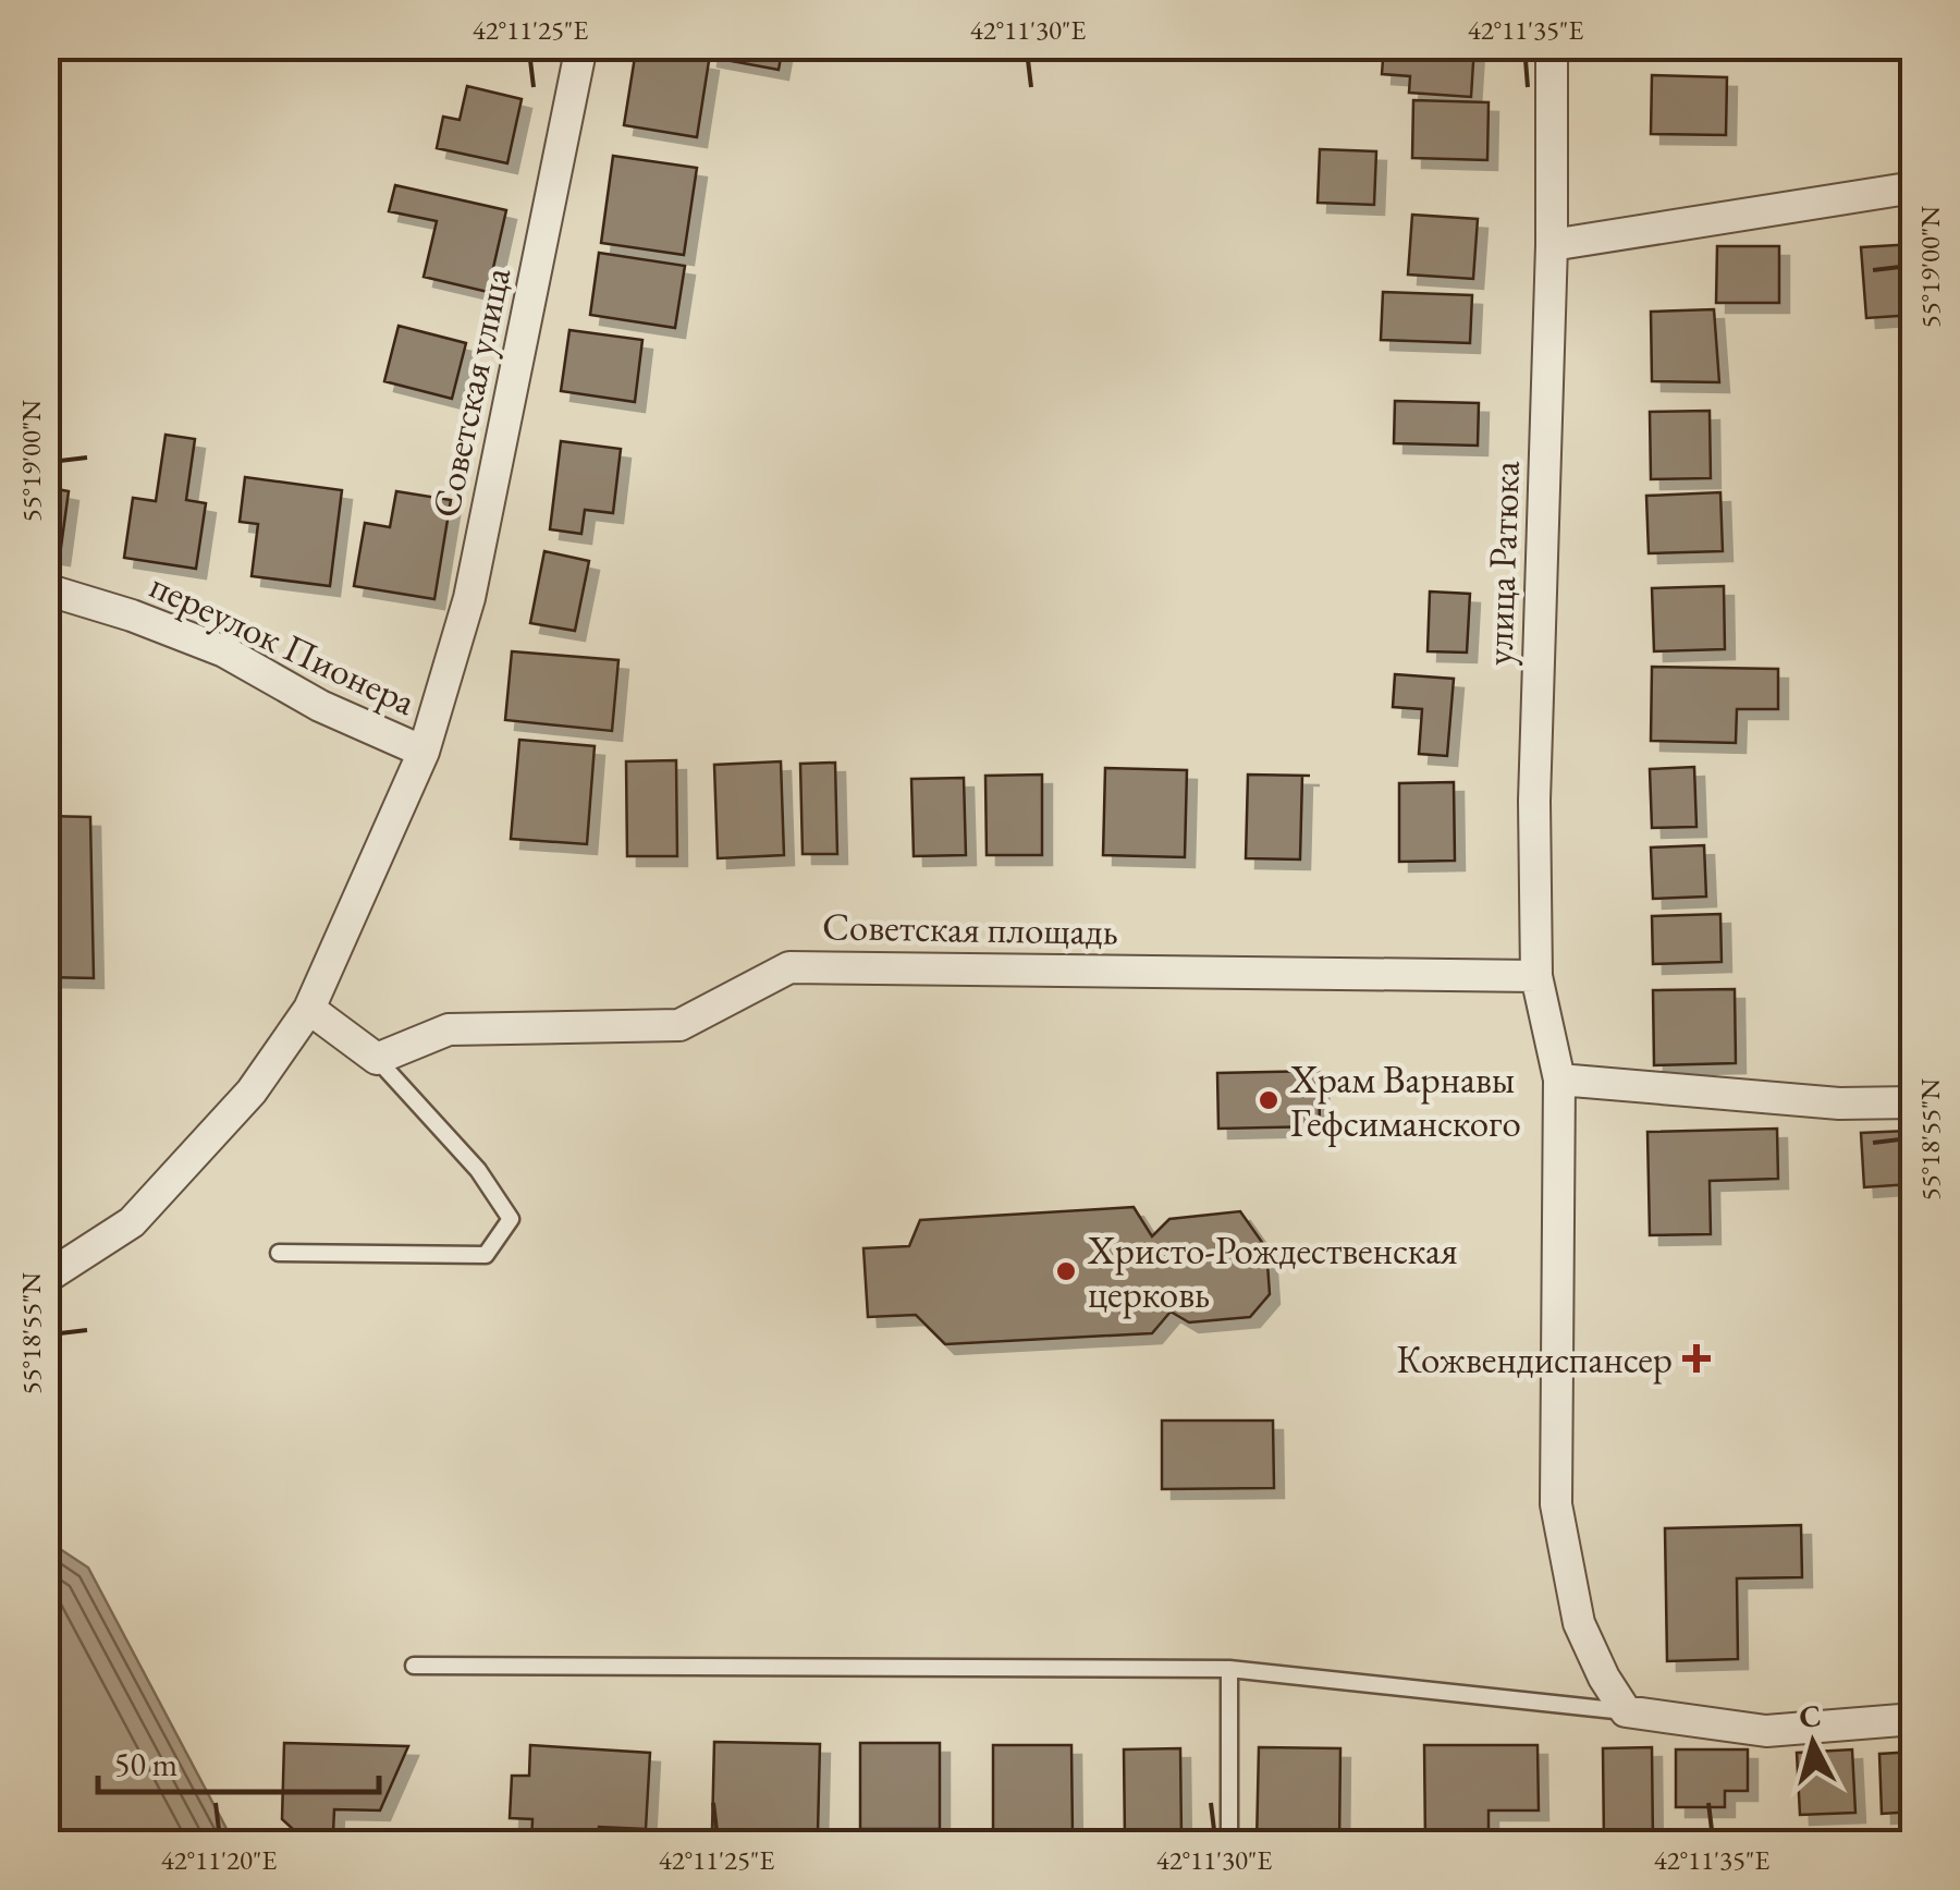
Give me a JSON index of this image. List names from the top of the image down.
{
  "streets": {
    "street": [
      "Советская улица",
      "улица Ратюка",
      "переулок Пионера",
      "Советская площадь"
    ]
  },
  "crossings": [
    ["Советская улица", "переулок Пионера"],
    ["улица Ратюка", "Советская площадь"]
  ],
  "places": {
    "other": ["Храм Варнавы Гефсиманского", "Христо-Рождественская церковь"],
    "health": ["Кожвендиспансер"]
  },
  "scale_bar": "50 m",
  "north": "top",
  "coordinates": [
    "42°11'25\"E",
    "42°11'30\"E",
    "42°11'35\"E",
    "55°19'00\"N",
    "55°18'55\"N",
    "42°11'20\"E"
  ]
}
